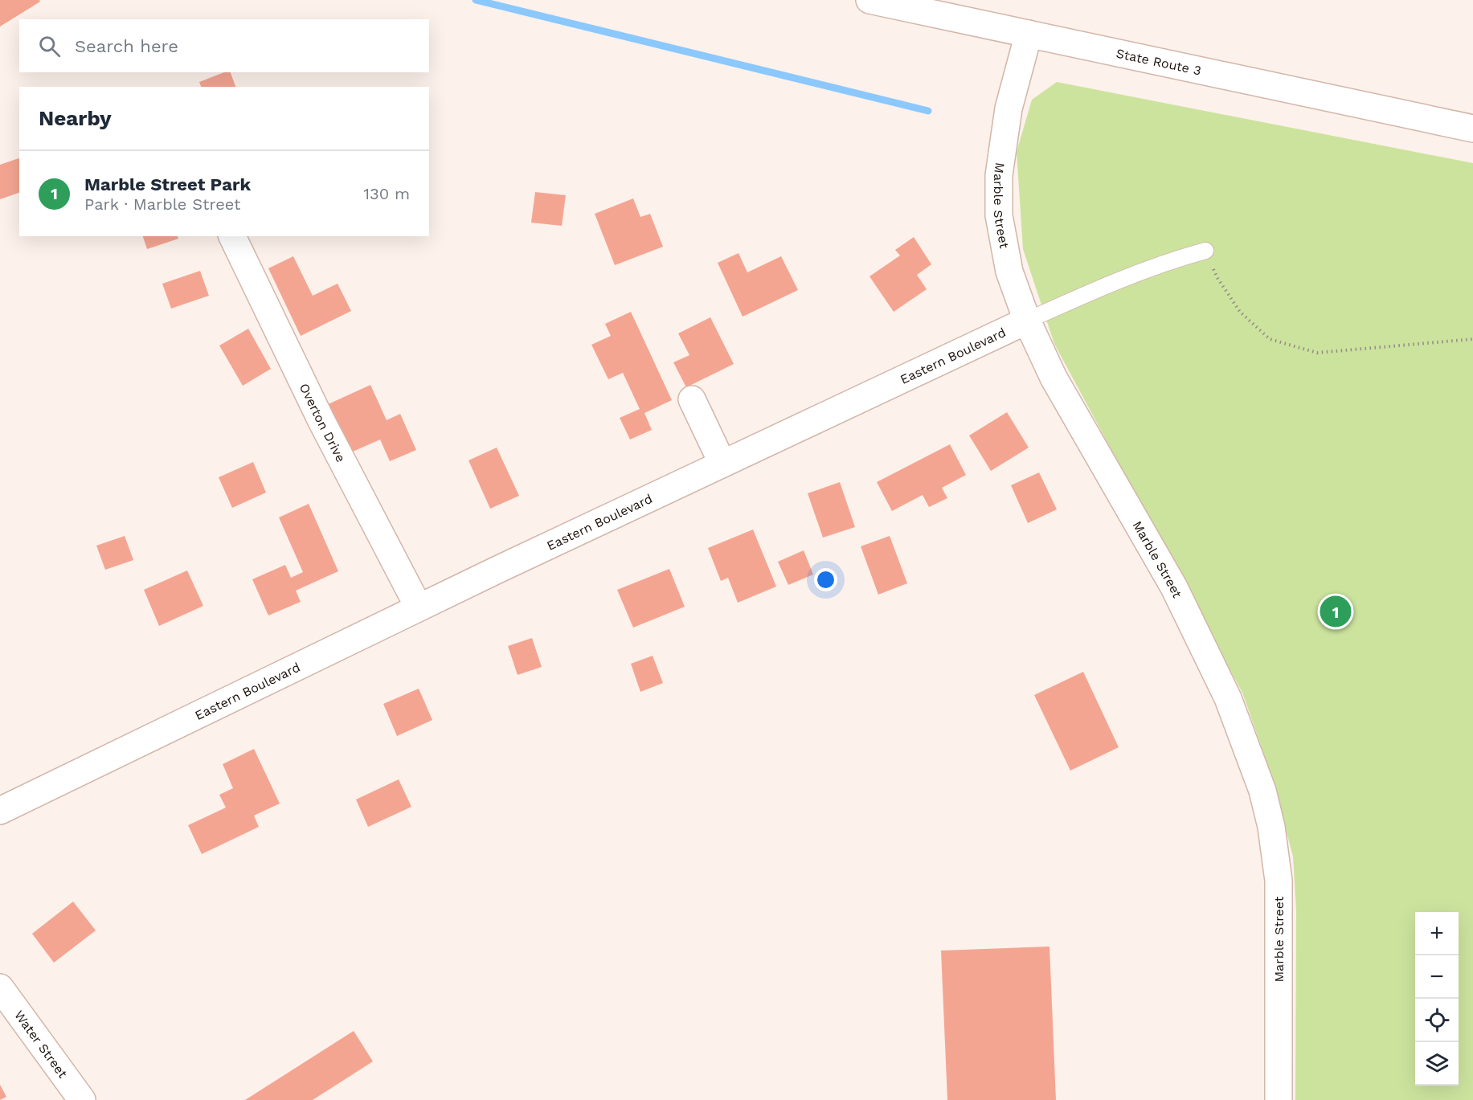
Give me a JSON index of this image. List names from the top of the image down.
{
  "streets": {
    "street": [
      "State Route 3",
      "Marble Street",
      "Eastern Boulevard",
      "Overton Drive",
      "Water Street"
    ]
  },
  "crossings": [
    ["State Route 3", "Marble Street"],
    ["Marble Street", "Eastern Boulevard"],
    ["Eastern Boulevard", "Overton Drive"]
  ],
  "page": {
    "search": "Search here",
    "heading": "Nearby",
    "list": [
      {
        "mark": "1",
        "name": "Marble Street Park",
        "note": "Park · Marble Street",
        "value": "130 m"
      }
    ],
    "pins": "1",
    "map_buttons": ["+", "−"]
  }
}
